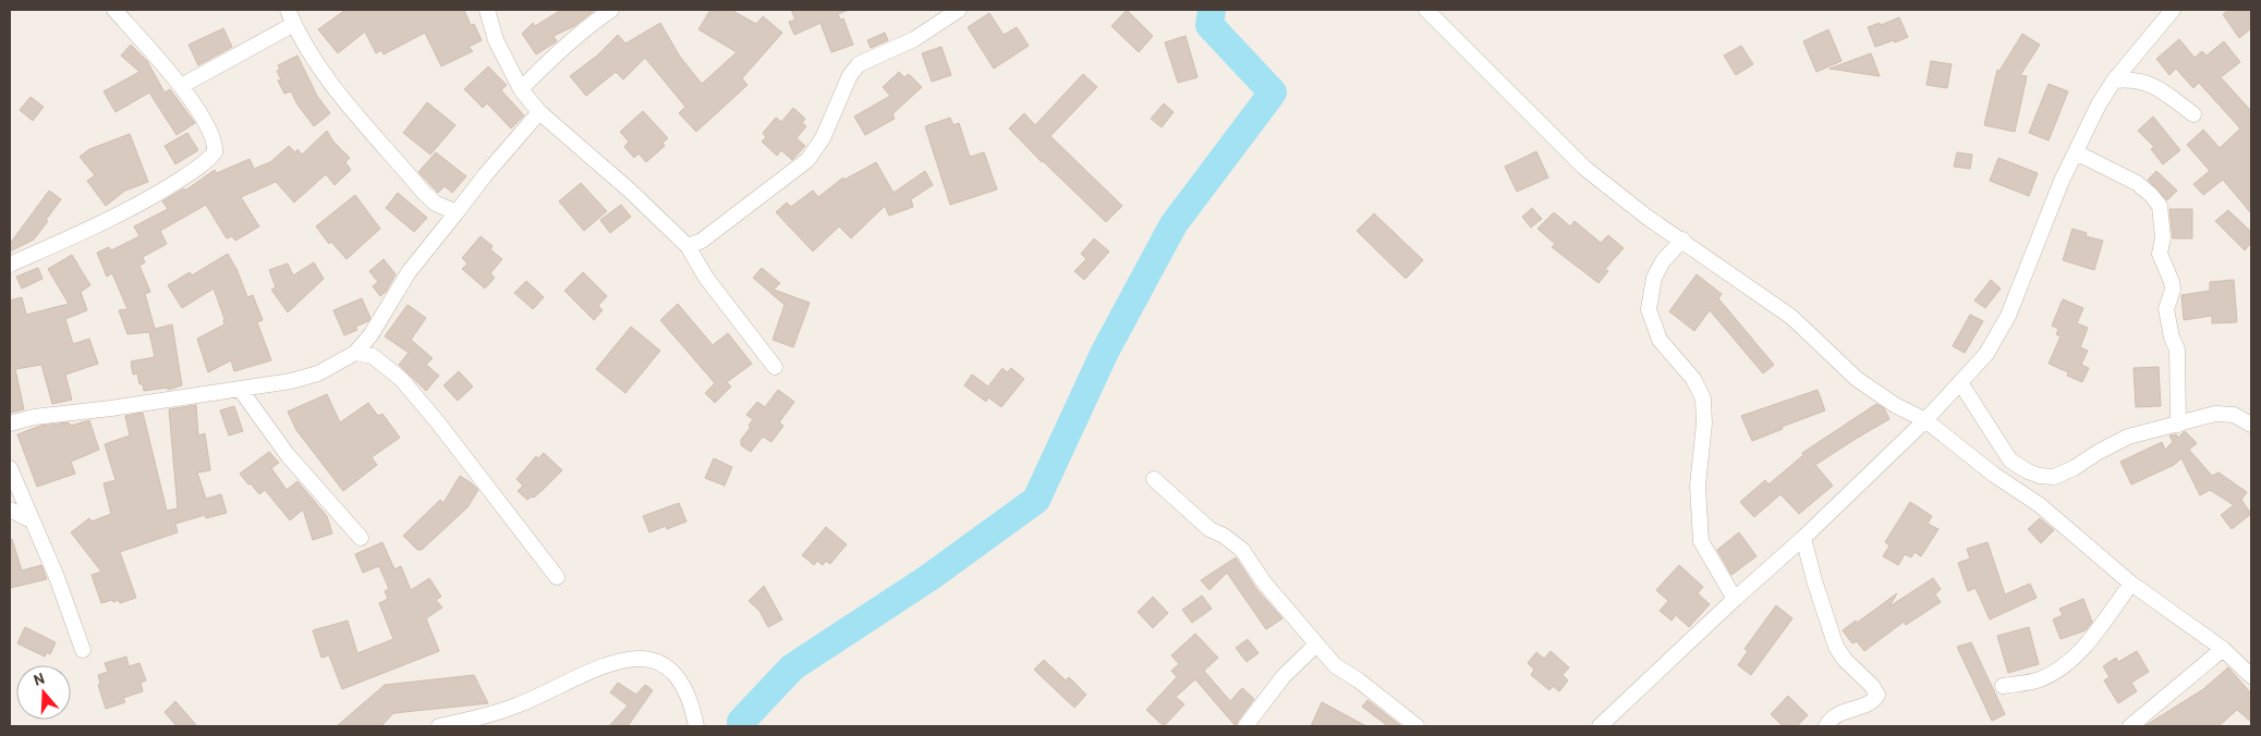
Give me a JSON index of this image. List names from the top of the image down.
{
  "north": "top"
}
